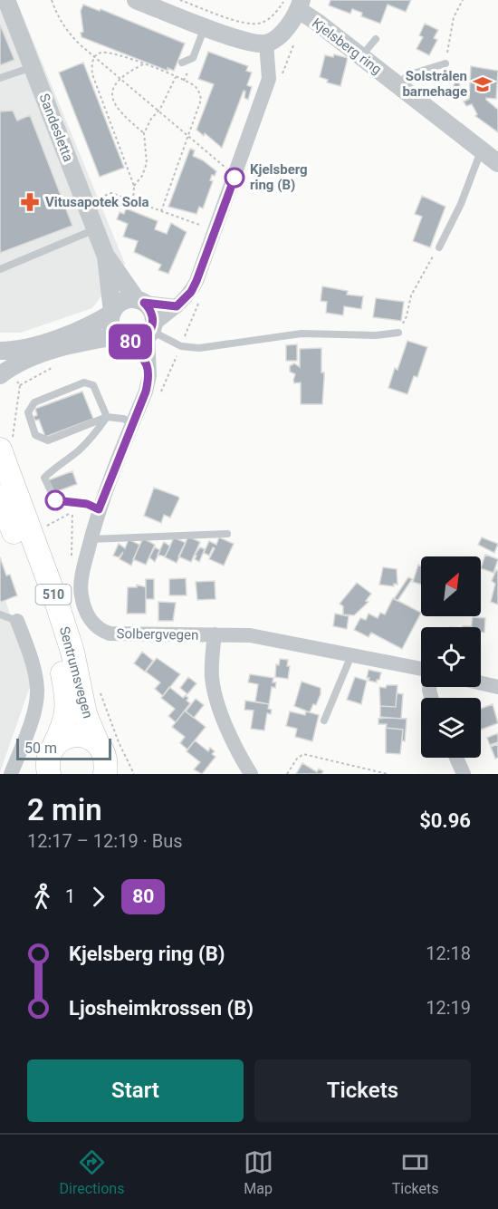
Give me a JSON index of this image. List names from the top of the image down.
{
  "streets": {
    "main road": ["510", "Sentrumsvegen"],
    "street": ["Kjelsberg ring", "Sandesletta", "Solbergvegen"]
  },
  "crossings": [
    ["Sandesletta", "Solbergvegen"],
    ["510", "Sentrumsvegen"]
  ],
  "places": {
    "school or university": ["Solstrålen barnehage"],
    "other": ["Kjelsberg ring (B)"],
    "pharmacy": ["Vitusapotek Sola"]
  },
  "lines": ["bus line 80"],
  "scale_bar": "50 m",
  "north": "top right",
  "page": {
    "on_map": "80",
    "scale": "50 m",
    "heading": ["2 min", "12:17 – 12:19 · Bus", "$0.96"],
    "legs": ["1", "80"],
    "list": [
      {
        "name": "Kjelsberg ring (B)",
        "value": "12:18"
      },
      {
        "name": "Ljosheimkrossen (B)",
        "value": "12:19"
      }
    ],
    "buttons": ["Start", "Tickets"],
    "tabs": ["Directions", "Map", "Tickets"]
  }
}
